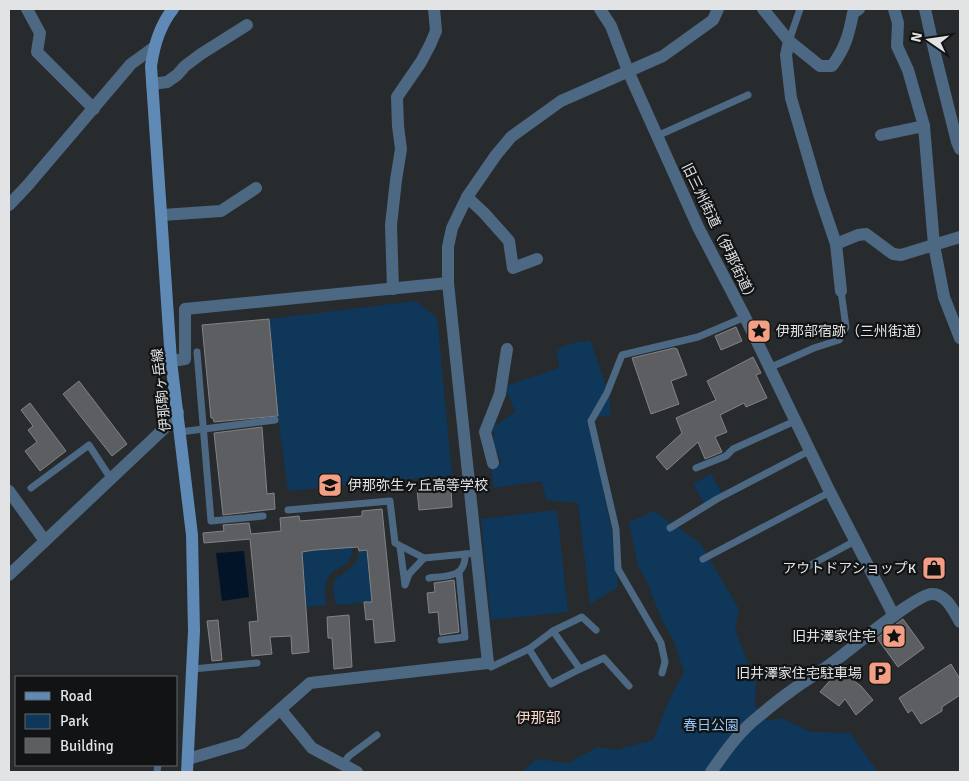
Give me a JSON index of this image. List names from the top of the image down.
{
  "streets": {
    "main road": ["伊那駒ヶ岳線"],
    "street": ["旧三州街道（伊那街道）"]
  },
  "districts": ["伊那部"],
  "parks": ["春日公園"],
  "places": {
    "place": ["伊那部宿跡（三州街道）", "旧井澤家住宅"],
    "school or university": ["伊那弥生ヶ丘高等学校"],
    "shop": ["アウトドアショップK"],
    "parking": ["旧井澤家住宅駐車場"]
  },
  "legend": ["Road", "Park", "Building"],
  "north": "left"
}
